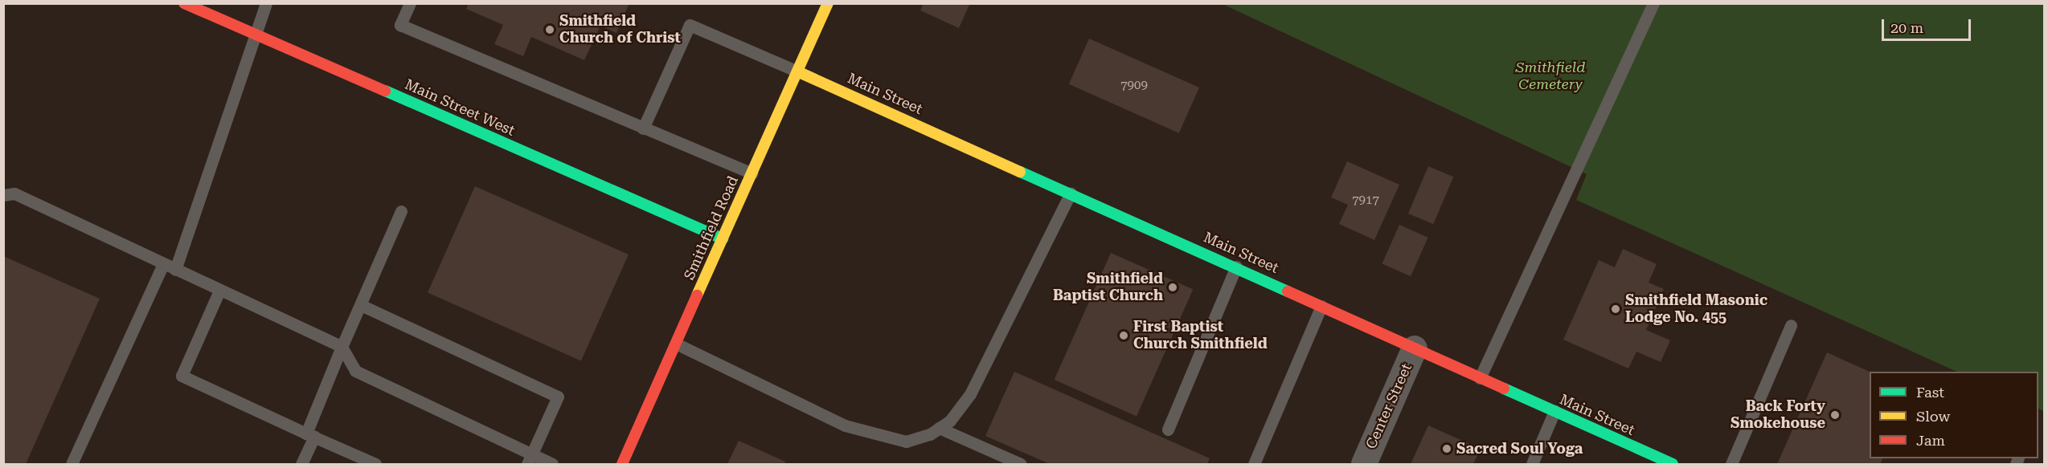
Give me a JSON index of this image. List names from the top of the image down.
{
  "streets": {
    "street": [
      "Main Street",
      "Main Street West",
      "Smithfield Road",
      "Center Street"
    ]
  },
  "crossings": [
    ["Main Street", "Smithfield Road"],
    ["Main Street", "Center Street"],
    ["Main Street West", "Smithfield Road"]
  ],
  "parks": ["Smithfield Cemetery"],
  "places": [
    "Smithfield Church of Christ",
    "Smithfield Baptist Church",
    "Smithfield Masonic Lodge No. 455",
    "First Baptist Church Smithfield",
    "Back Forty Smokehouse",
    "Sacred Soul Yoga"
  ],
  "house_numbers": ["7909", "7917"],
  "legend": ["Fast", "Slow", "Jam"],
  "scale_bar": "20 m"
}
